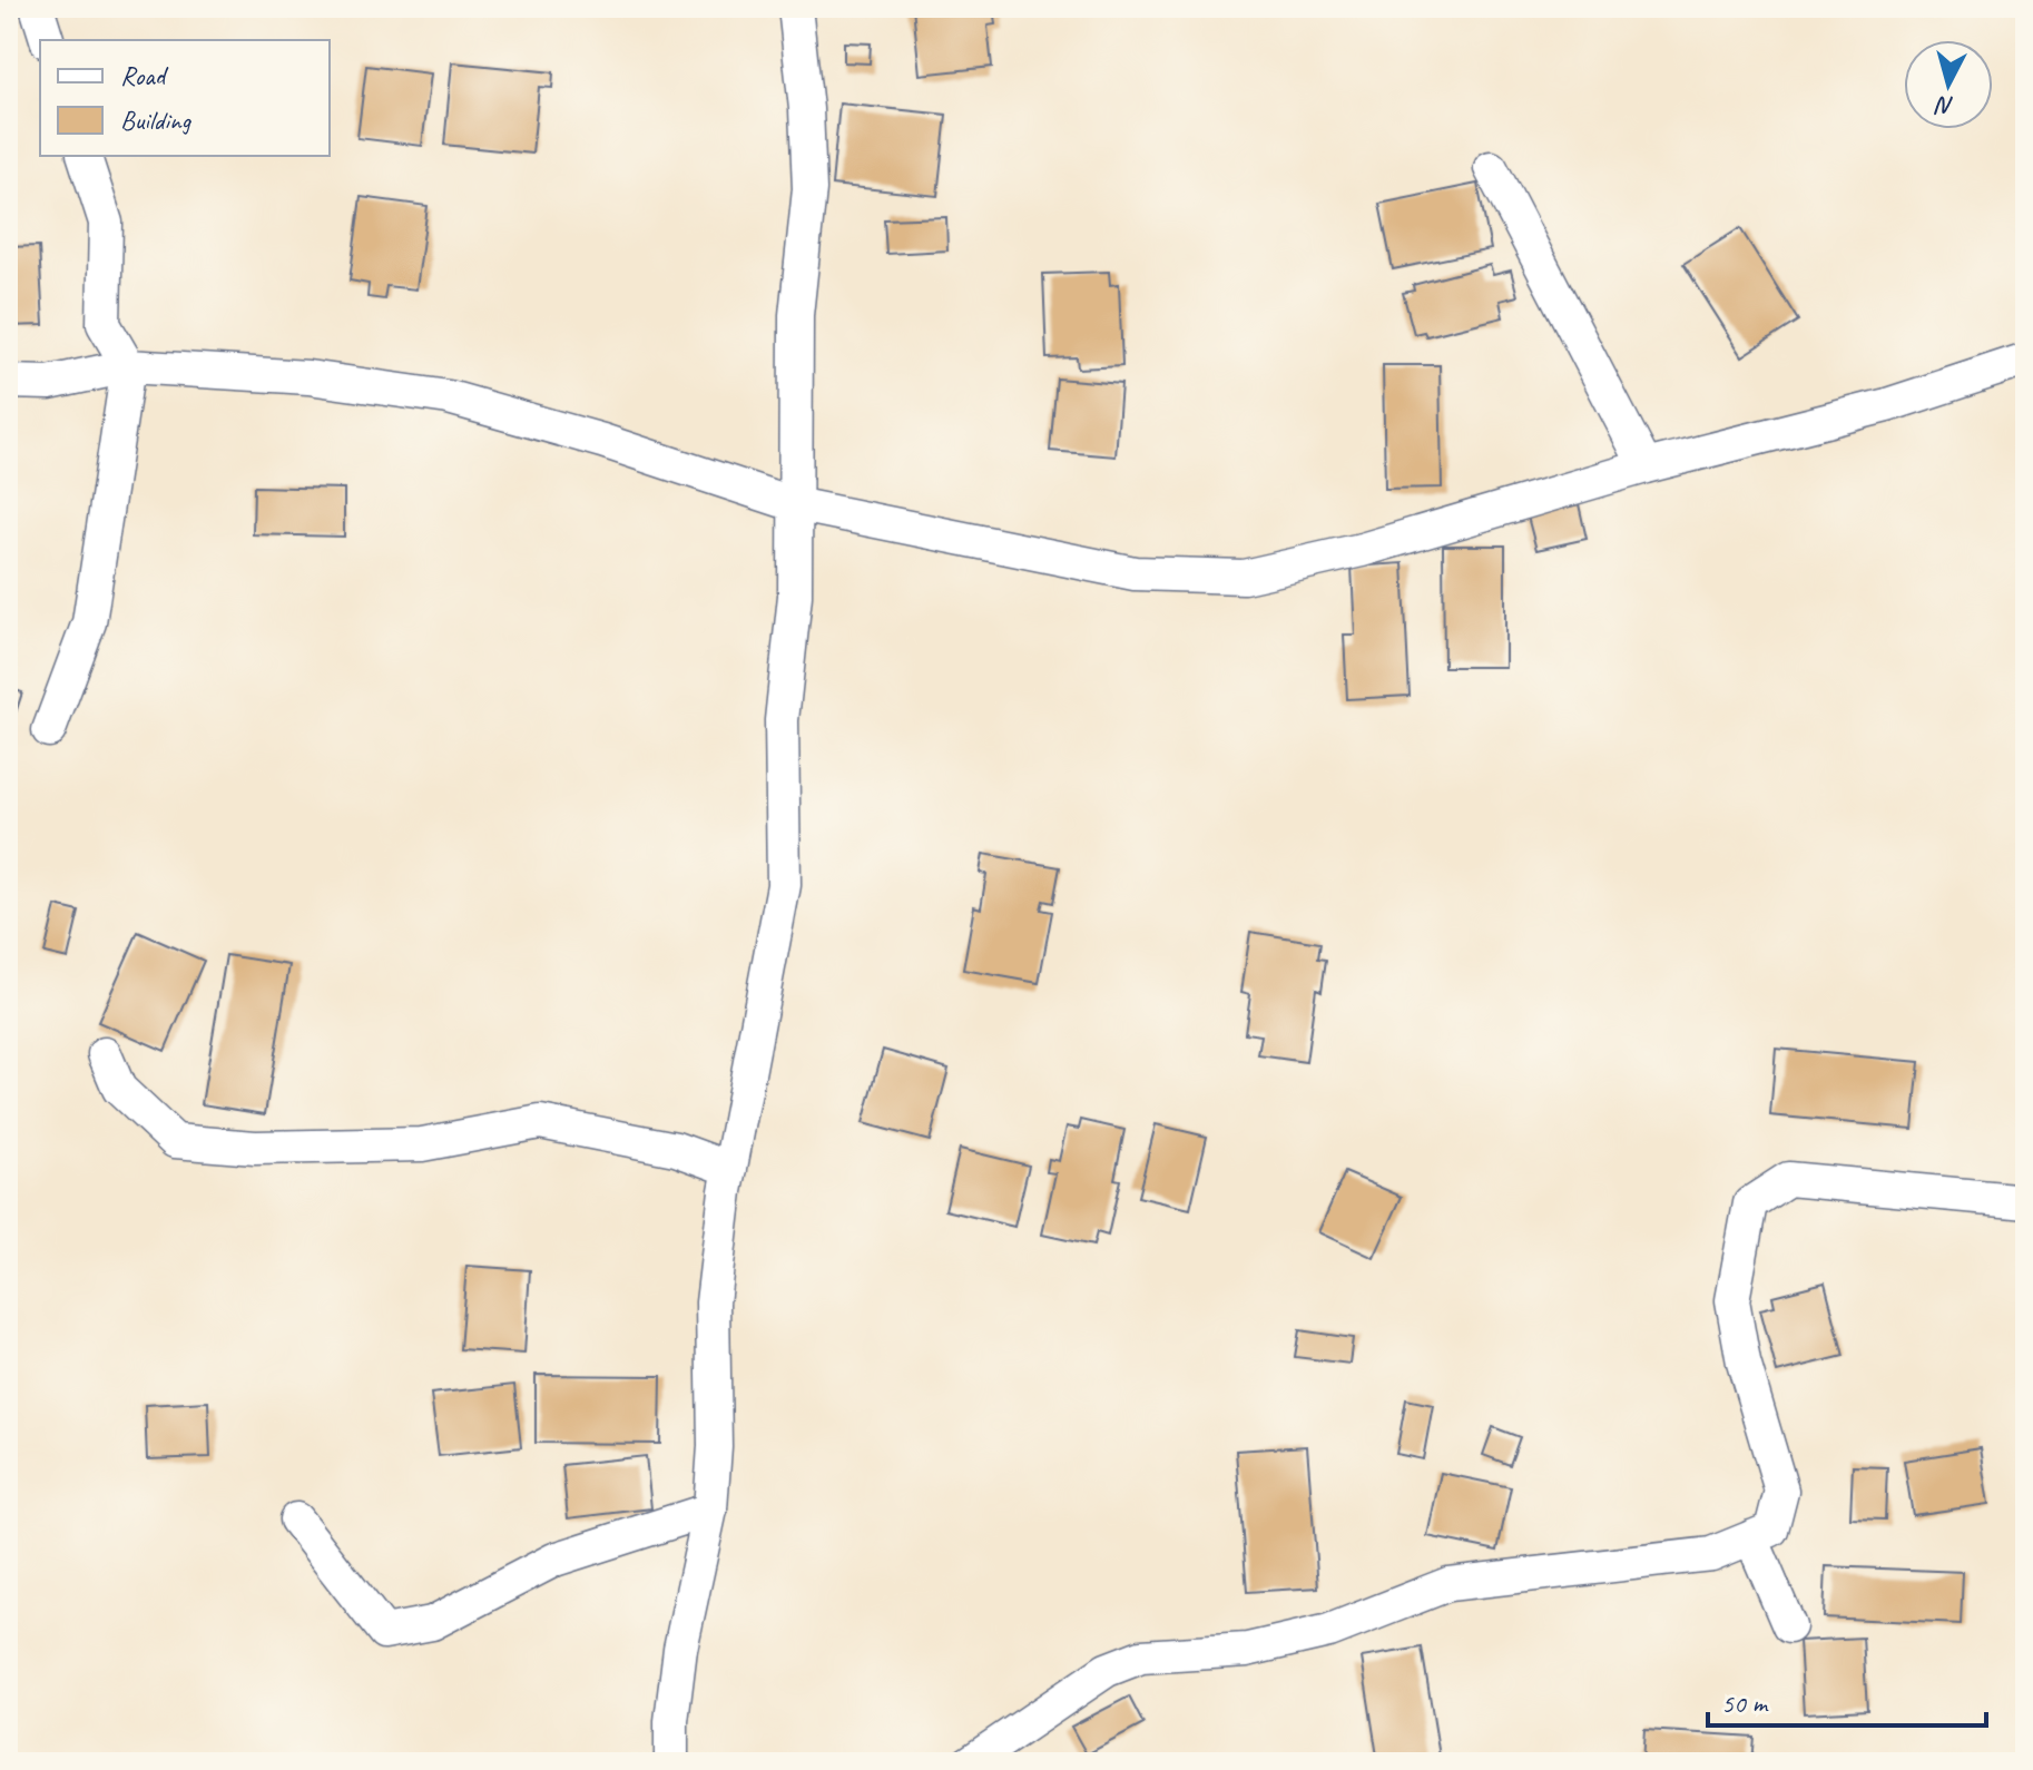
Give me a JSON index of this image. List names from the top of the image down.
{
  "legend": ["Road", "Building"],
  "scale_bar": "50 m",
  "north": "bottom"
}
